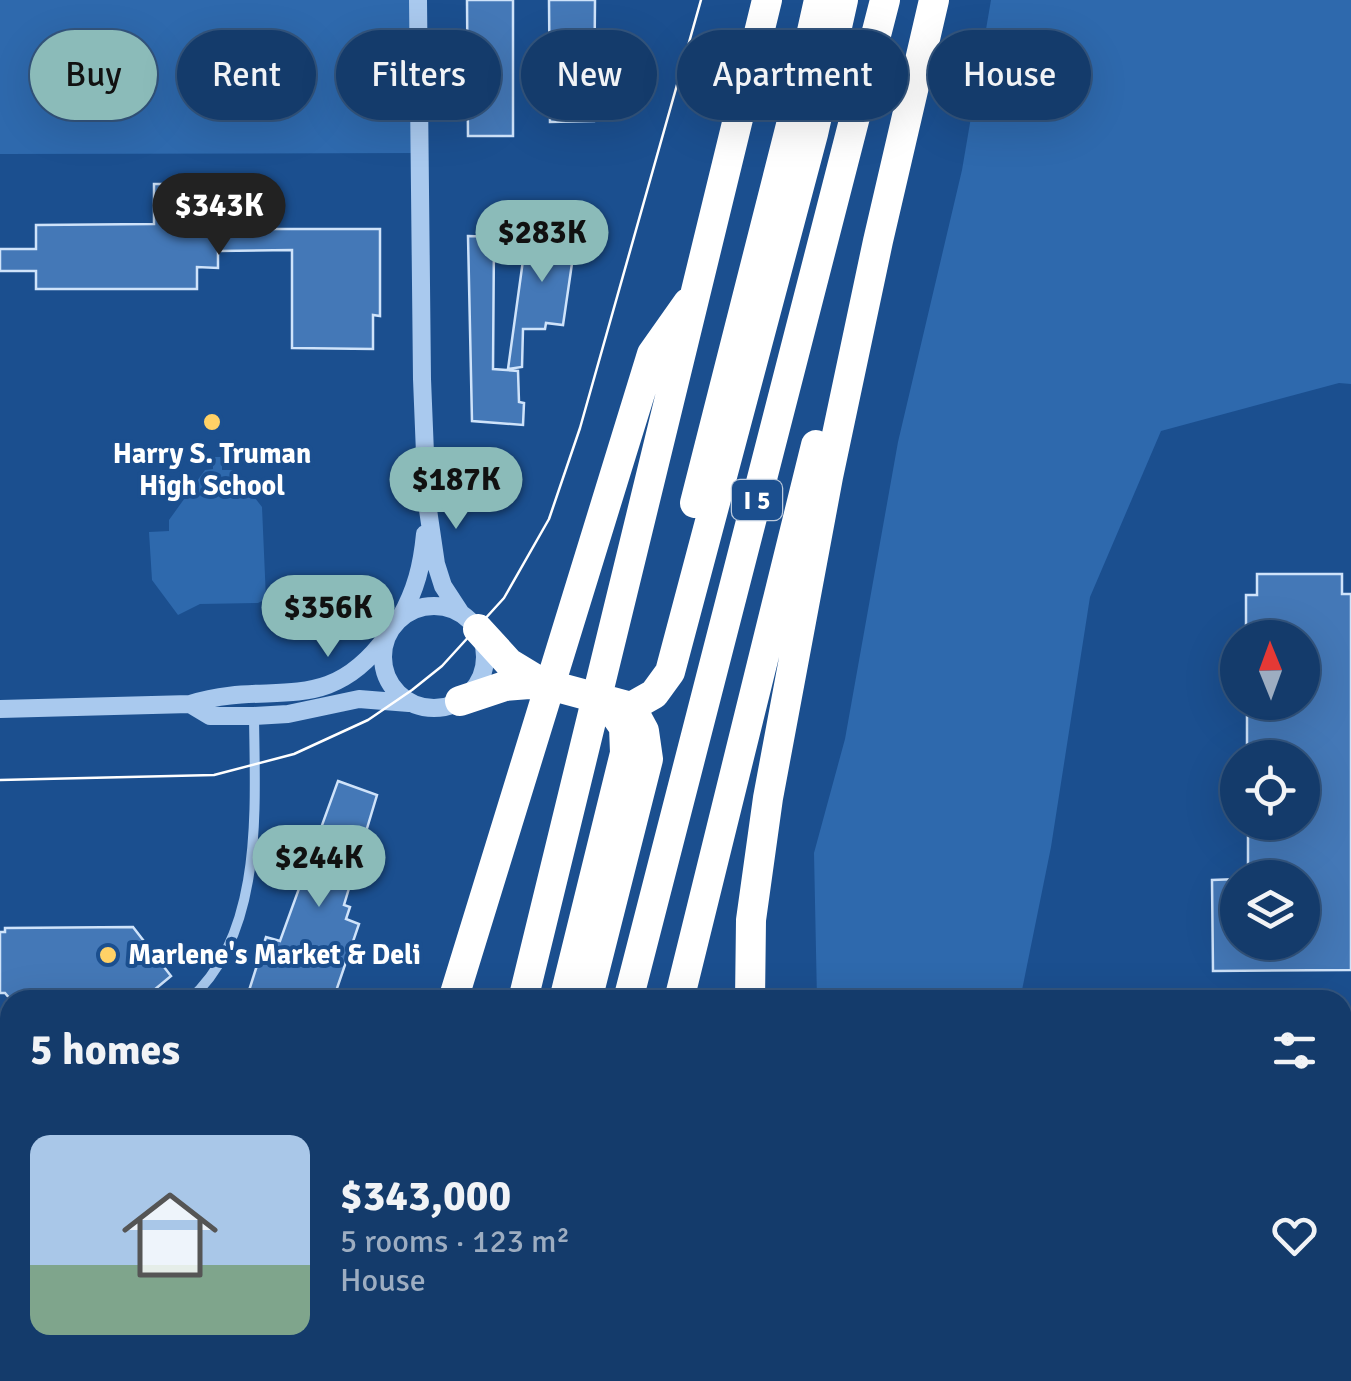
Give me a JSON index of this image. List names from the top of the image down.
{
  "streets": {
    "highway": ["I 5"]
  },
  "places": ["Harry S. Truman High School", "Marlene's Market & Deli"],
  "north": "top",
  "page": {
    "chip": [
      "Buy",
      "Rent",
      "Filters",
      "New",
      "Apartment",
      "House"
    ],
    "price": [
      "$343K",
      "$283K",
      "$187K",
      "$356K",
      "$244K"
    ],
    "heading": "5 homes",
    "list": [
      {
        "name": "$343,000",
        "note": "5 rooms · 123 m² · House"
      }
    ]
  }
}
